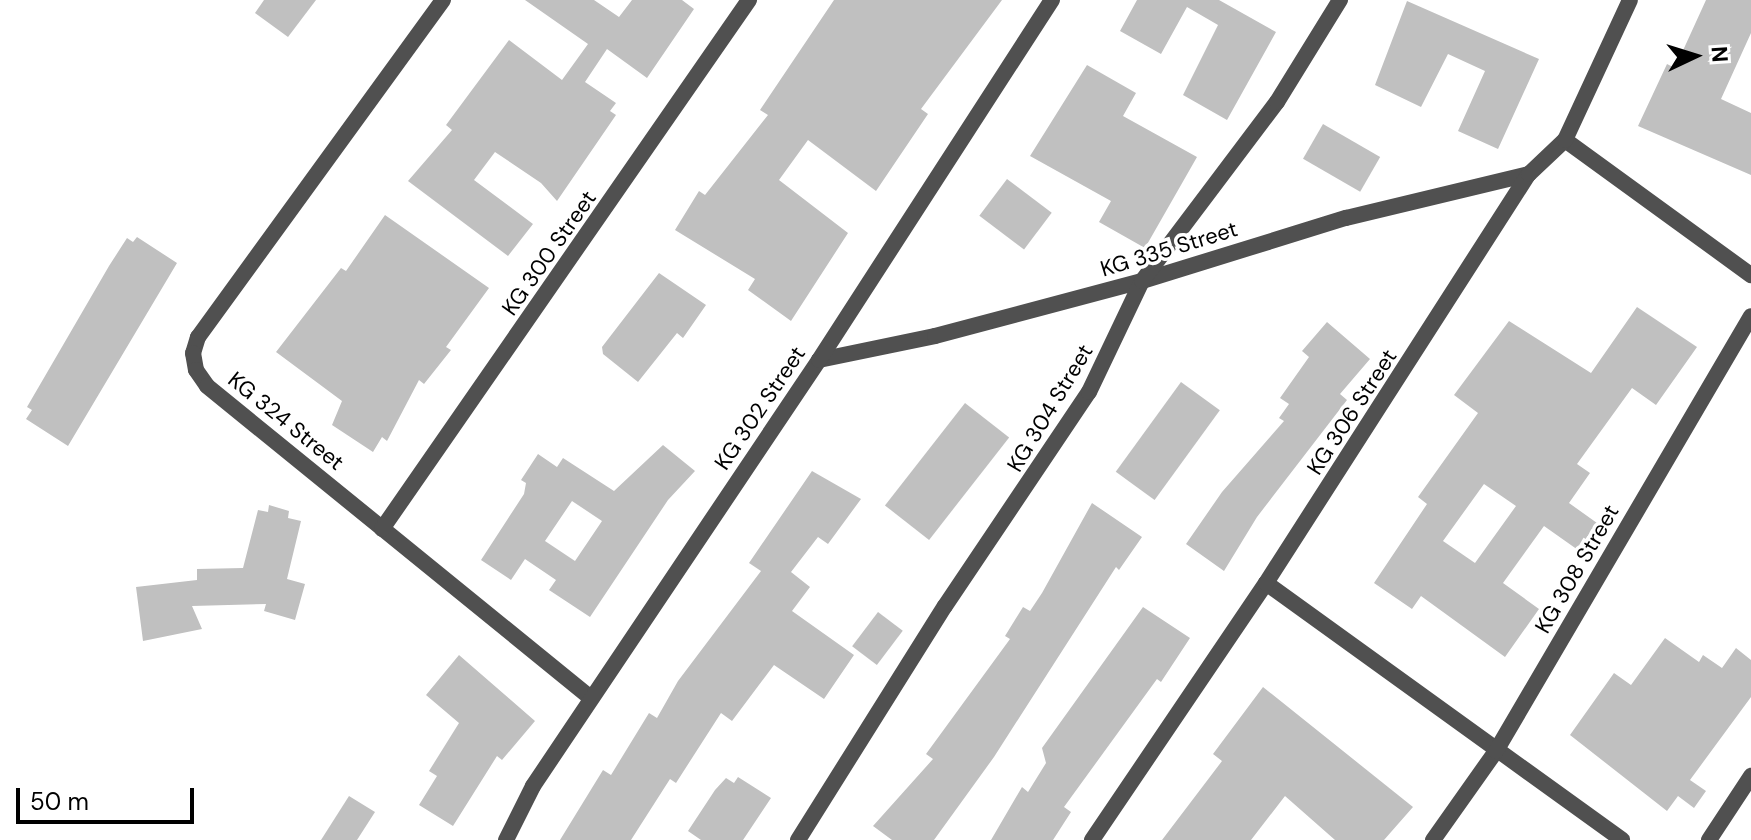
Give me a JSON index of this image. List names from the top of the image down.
{
  "streets": {
    "street": [
      "KG 335 Street",
      "KG 300 Street",
      "KG 302 Street",
      "KG 304 Street",
      "KG 306 Street",
      "KG 324 Street",
      "KG 308 Street"
    ]
  },
  "crossings": [
    ["KG 335 Street", "KG 302 Street"],
    ["KG 335 Street", "KG 304 Street"],
    ["KG 335 Street", "KG 306 Street"],
    ["KG 300 Street", "KG 324 Street"],
    ["KG 302 Street", "KG 324 Street"]
  ],
  "scale_bar": "50 m",
  "north": "right"
}
